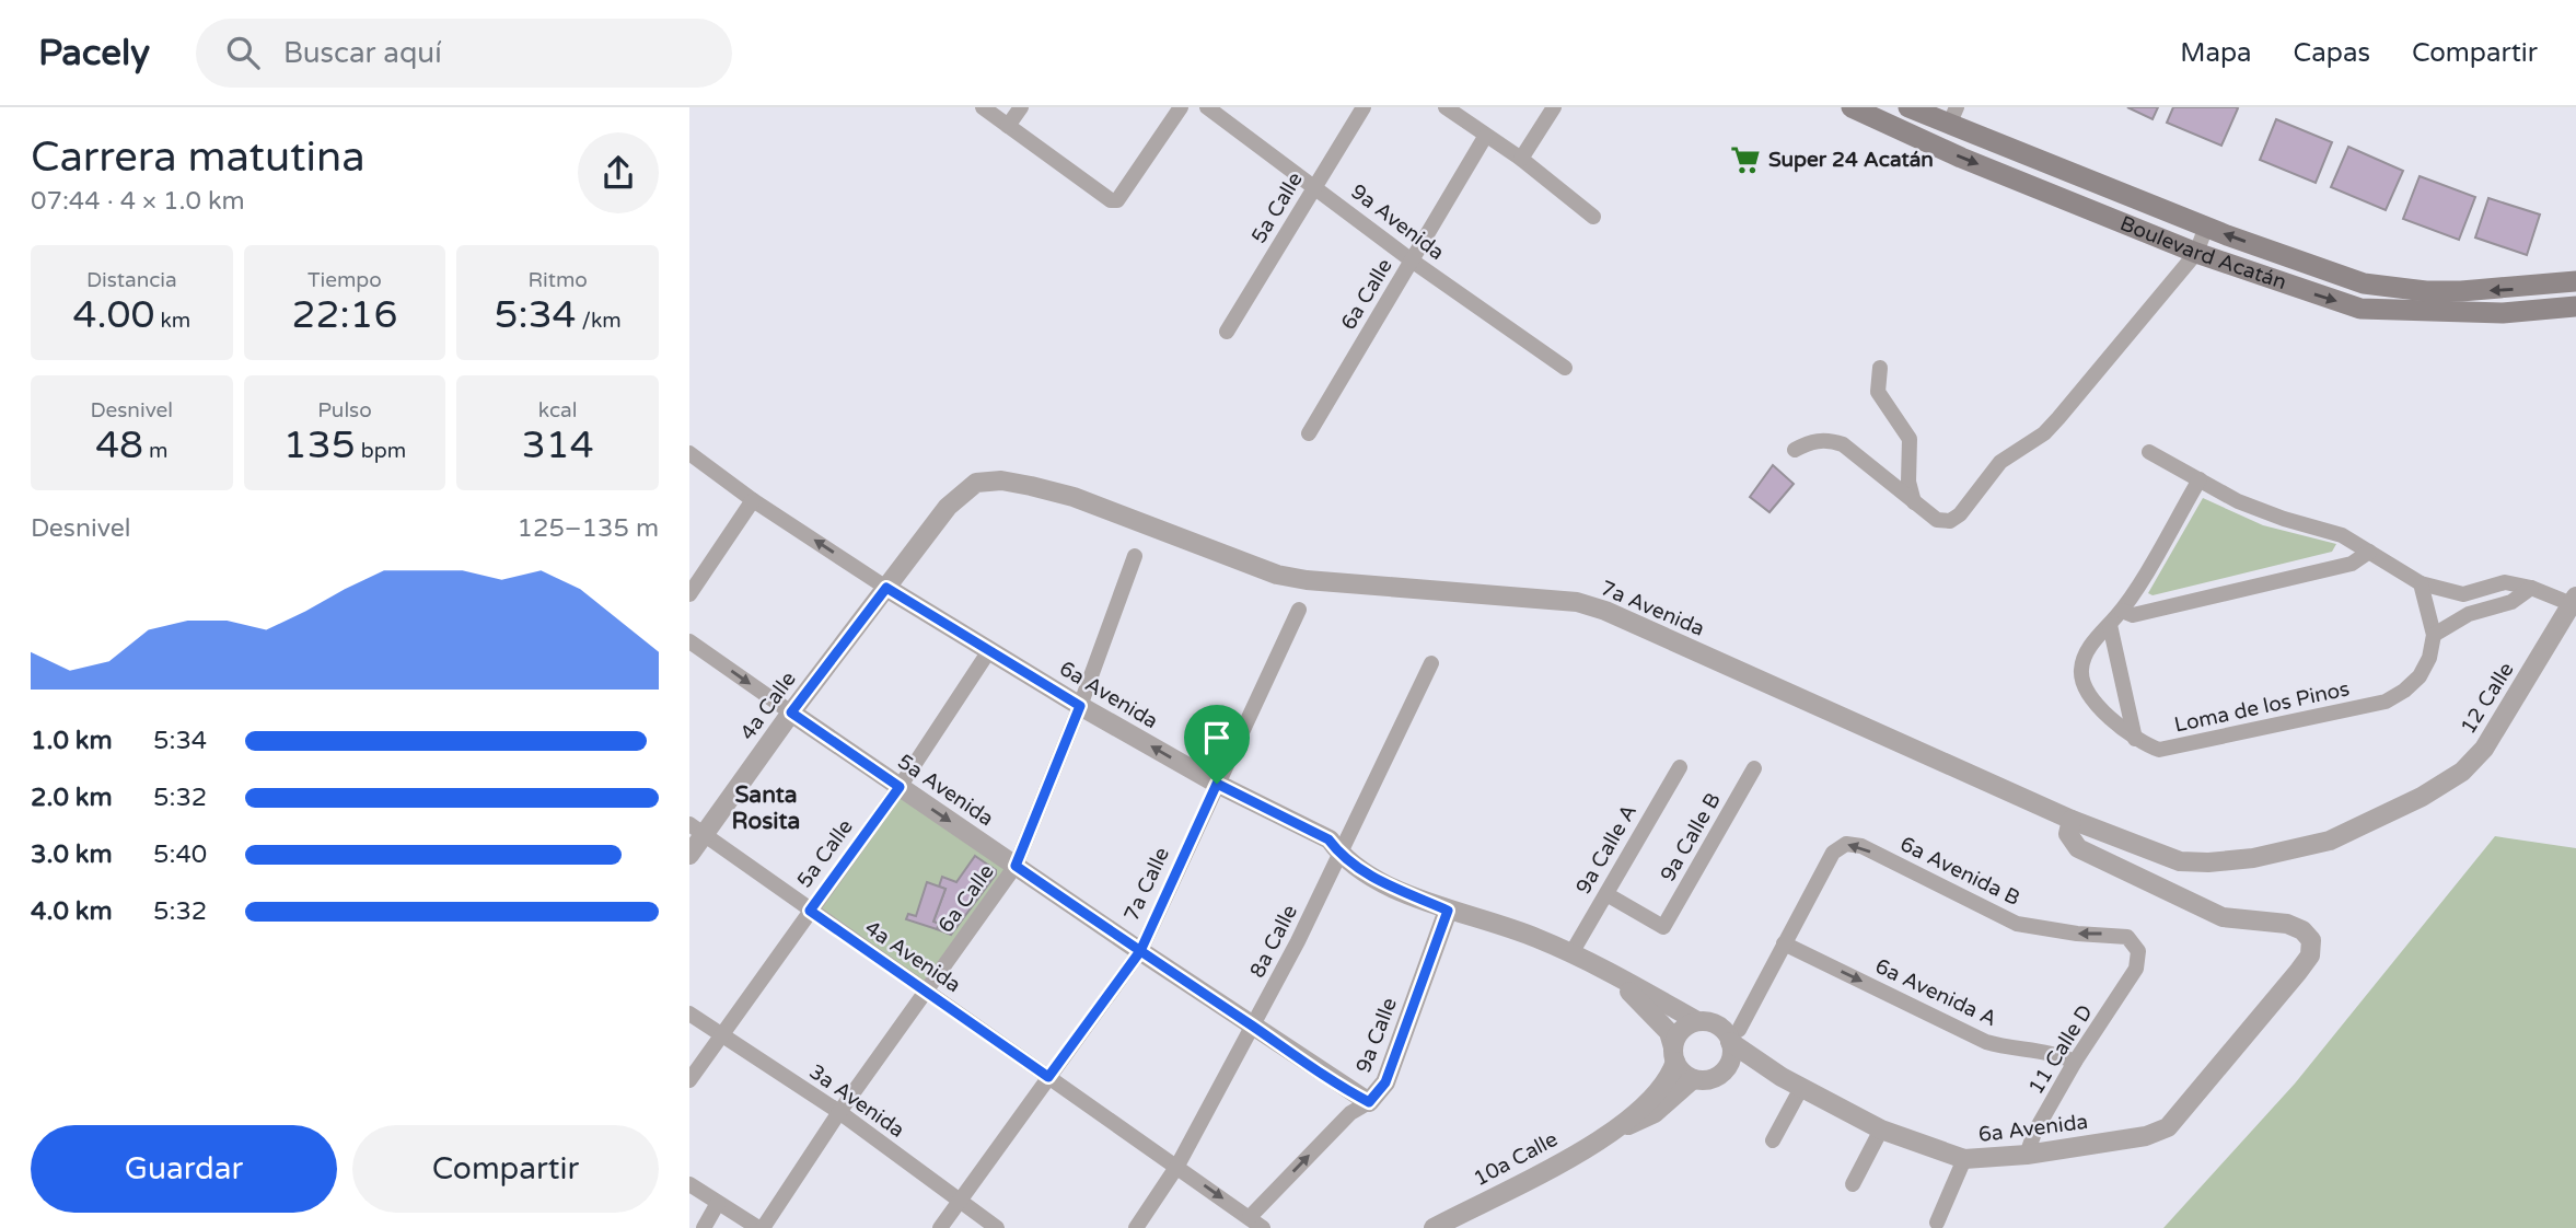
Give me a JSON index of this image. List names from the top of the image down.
{
  "streets": {
    "main road": ["Boulevard Acatán"],
    "street": [
      "5a Calle",
      "9a Avenida",
      "6a Calle",
      "7a Avenida",
      "6a Avenida",
      "12 Calle",
      "4a Calle",
      "Loma de los Pinos",
      "5a Avenida",
      "9a Calle B",
      "9a Calle A",
      "6a Avenida B",
      "7a Calle",
      "8a Calle",
      "4a Avenida",
      "6a Avenida A",
      "9a Calle",
      "11 Calle D",
      "3a Avenida",
      "10a Calle"
    ]
  },
  "crossings": [
    ["5a Calle", "9a Avenida"],
    ["5a Calle", "6a Avenida"],
    ["5a Calle", "5a Avenida"],
    ["5a Calle", "4a Avenida"],
    ["5a Calle", "3a Avenida"],
    ["9a Avenida", "6a Calle"],
    ["6a Calle", "6a Avenida"],
    ["6a Calle", "5a Avenida"],
    ["6a Calle", "4a Avenida"],
    ["6a Calle", "3a Avenida"],
    ["7a Avenida", "6a Avenida"],
    ["7a Avenida", "12 Calle"],
    ["7a Avenida", "4a Calle"],
    ["6a Avenida", "4a Calle"],
    ["6a Avenida", "9a Calle A"],
    ["6a Avenida", "7a Calle"],
    ["6a Avenida", "8a Calle"],
    ["6a Avenida", "9a Calle"],
    ["6a Avenida", "11 Calle D"],
    ["6a Avenida", "10a Calle"],
    ["4a Calle", "5a Avenida"],
    ["4a Calle", "4a Avenida"],
    ["5a Avenida", "7a Calle"],
    ["5a Avenida", "8a Calle"],
    ["5a Avenida", "9a Calle"],
    ["9a Calle B", "9a Calle A"],
    ["6a Avenida B", "6a Avenida A"],
    ["6a Avenida B", "11 Calle D"],
    ["7a Calle", "4a Avenida"],
    ["7a Calle", "3a Avenida"],
    ["8a Calle", "4a Avenida"],
    ["4a Avenida", "9a Calle"],
    ["6a Avenida A", "11 Calle D"]
  ],
  "one_way": ["6a Avenida A", "9a Calle"],
  "districts": ["Santa Rosita"],
  "places": {
    "supermarket": ["Super 24 Acatán"]
  },
  "page": {
    "header": "Pacely",
    "search": "Buscar aquí",
    "nav": ["Mapa", "Capas", "Compartir"],
    "heading": ["Carrera matutina", "07:44 · 4 × 1.0 km"],
    "stats": [
      ["Distancia", "4.00 km"],
      ["Tiempo", "22:16"],
      ["Ritmo", "5:34 /km"],
      ["Desnivel", "48 m"],
      ["Pulso", "135 bpm"],
      ["kcal", "314"]
    ],
    "chart": ["Desnivel", "125–135 m"],
    "list": [
      {
        "name": "1.0 km",
        "note": "5:34"
      },
      {
        "name": "2.0 km",
        "note": "5:32"
      },
      {
        "name": "3.0 km",
        "note": "5:40"
      },
      {
        "name": "4.0 km",
        "note": "5:32"
      }
    ],
    "buttons": ["Guardar", "Compartir"]
  }
}
